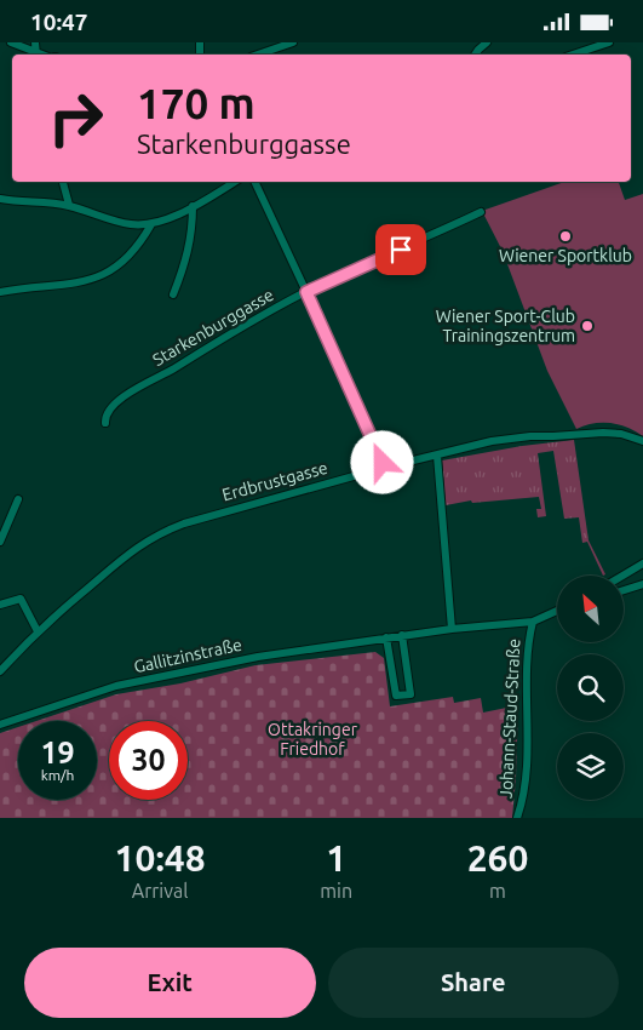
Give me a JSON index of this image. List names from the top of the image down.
{
  "streets": {
    "street": [
      "Starkenburggasse",
      "Erdbrustgasse",
      "Gallitzinstraße",
      "Johann-Staud-Straße"
    ]
  },
  "crossings": [
    ["Gallitzinstraße", "Johann-Staud-Straße"]
  ],
  "parks": ["Ottakringer Friedhof"],
  "places": ["Wiener Sportklub", "Wiener Sport-Club Trainingszentrum"],
  "north": "top left",
  "page": {
    "status": "10:47",
    "turn": ["170 m", "Starkenburggasse"],
    "speed": "19 km/h",
    "limit": "30",
    "eta": [
      "10:48",
      "Arrival",
      "1",
      "min",
      "260",
      "m"
    ],
    "buttons": ["Exit", "Share"]
  }
}
